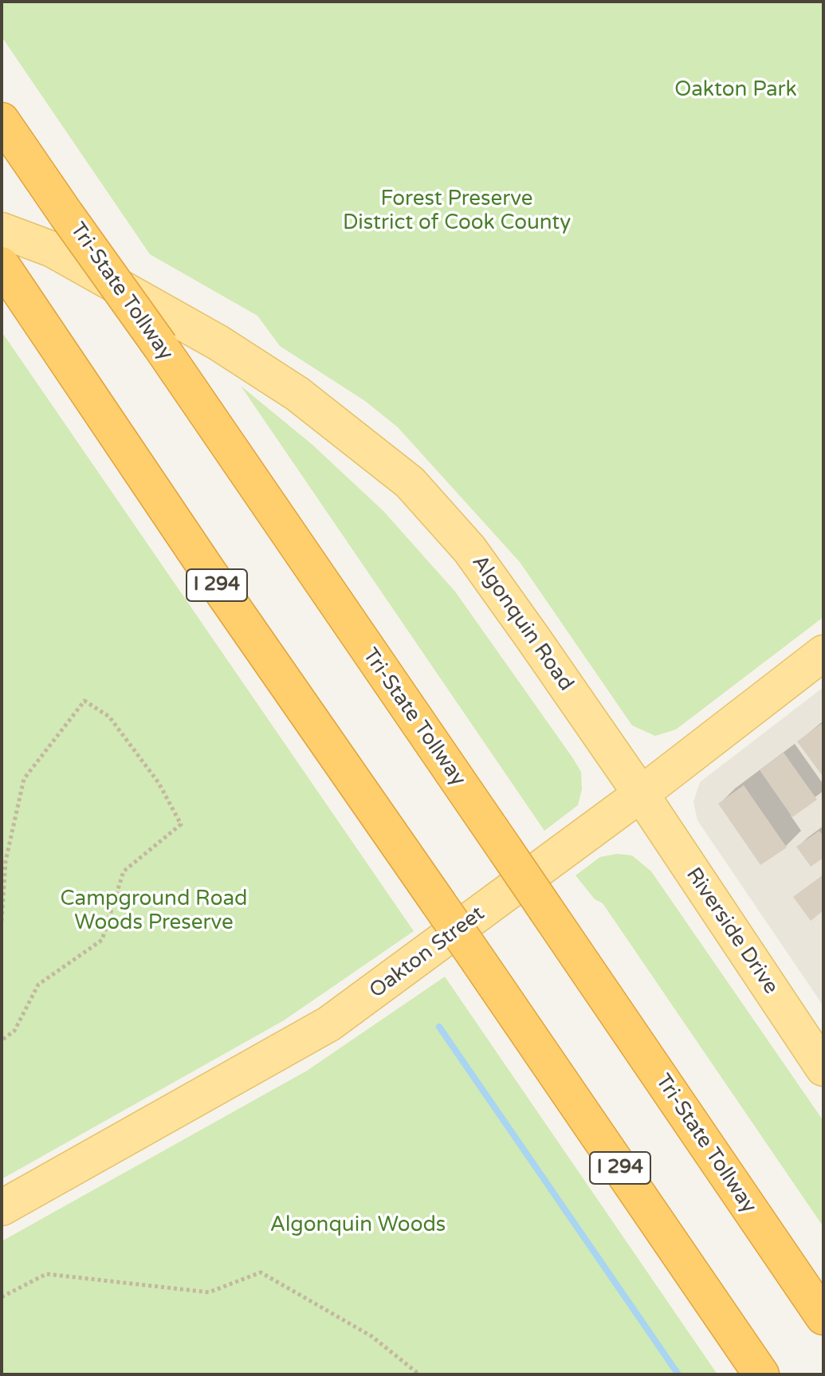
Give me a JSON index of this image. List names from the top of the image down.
{
  "streets": {
    "highway": ["Tri-State Tollway", "I 294"],
    "main road": ["Algonquin Road", "Riverside Drive", "Oakton Street"]
  },
  "crossings": [
    ["Algonquin Road", "Riverside Drive"],
    ["Algonquin Road", "Oakton Street"],
    ["Riverside Drive", "Oakton Street"]
  ],
  "parks": [
    "Oakton Park",
    "Forest Preserve District of Cook County",
    "Campground Road Woods Preserve",
    "Algonquin Woods"
  ]
}
